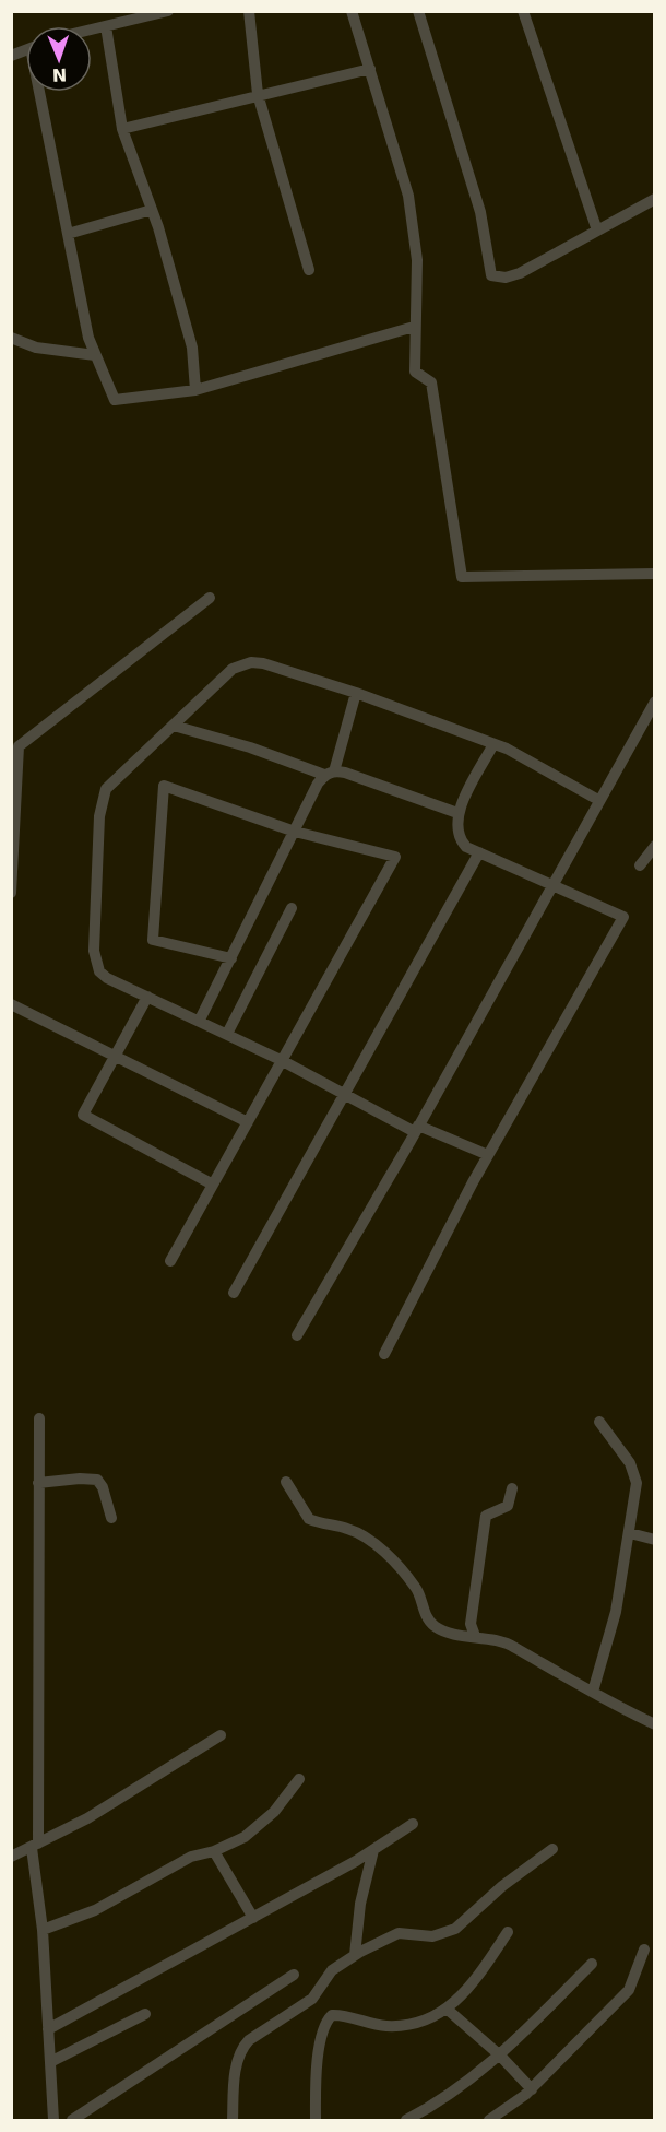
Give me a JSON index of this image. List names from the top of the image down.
{
  "north": "bottom"
}
